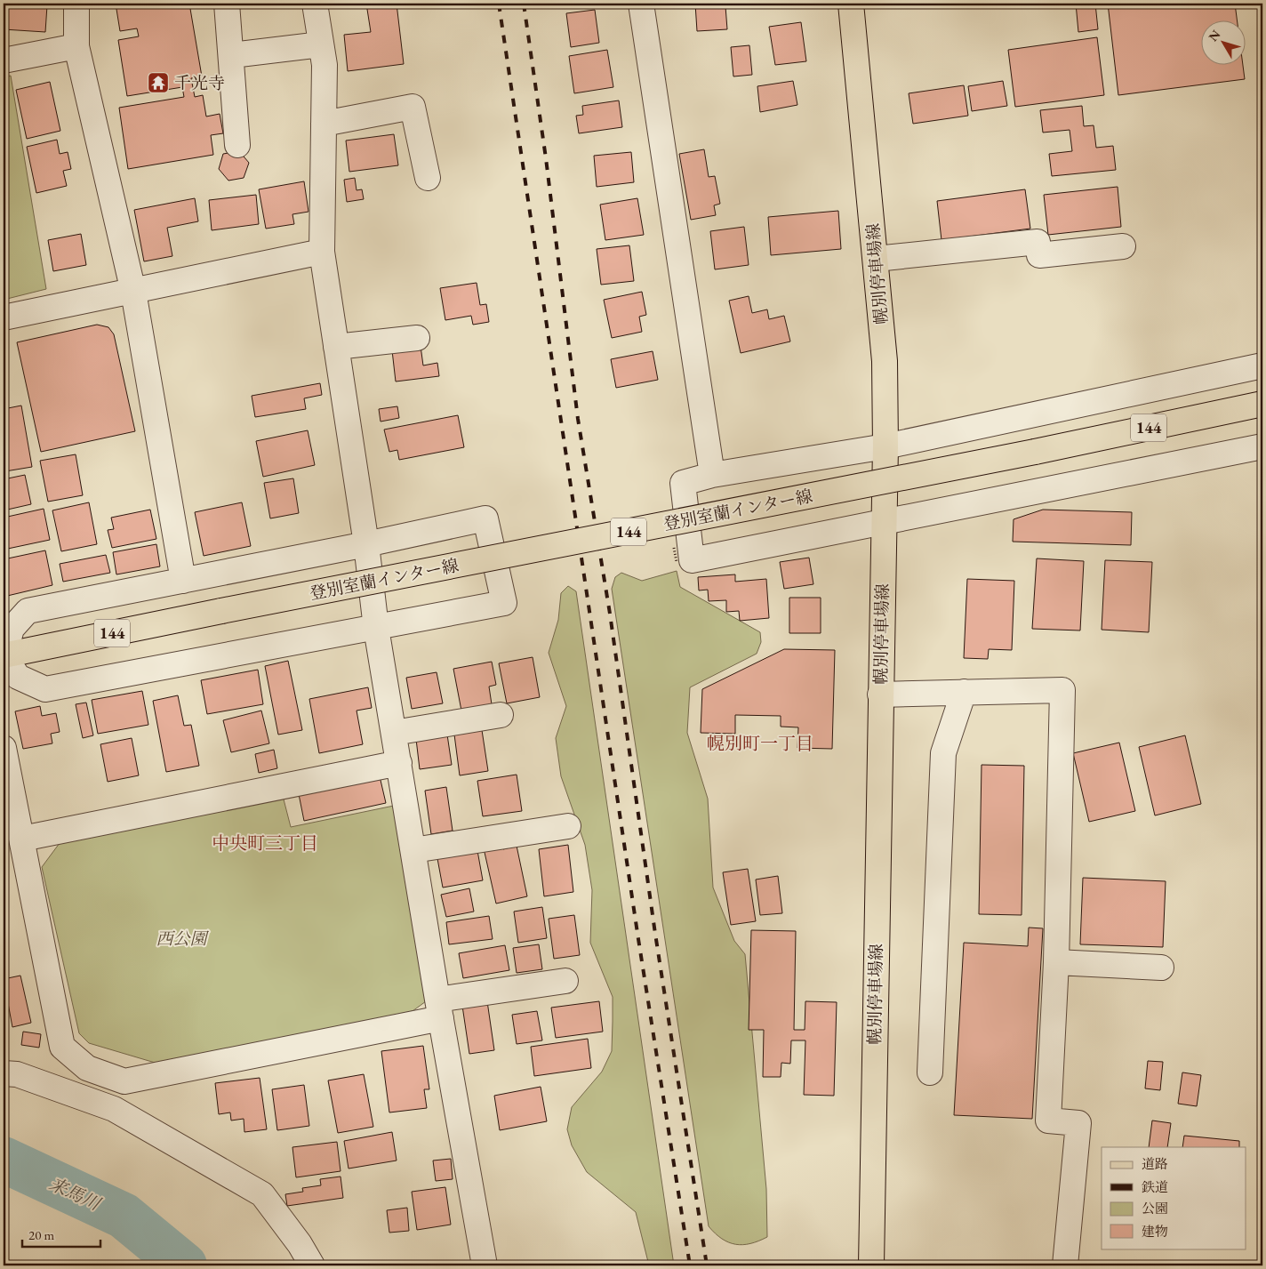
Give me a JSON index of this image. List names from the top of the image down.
{
  "streets": {
    "main road": ["幌別停車場線", "144", "登別室蘭インター線"]
  },
  "districts": ["幌別町一丁目", "中央町三丁目"],
  "water": ["来馬川"],
  "parks": ["西公園"],
  "places": {
    "temple": ["千光寺"]
  },
  "legend": [
    "道路",
    "鉄道",
    "公園",
    "建物"
  ],
  "scale_bar": "20 m",
  "north": "top left"
}
